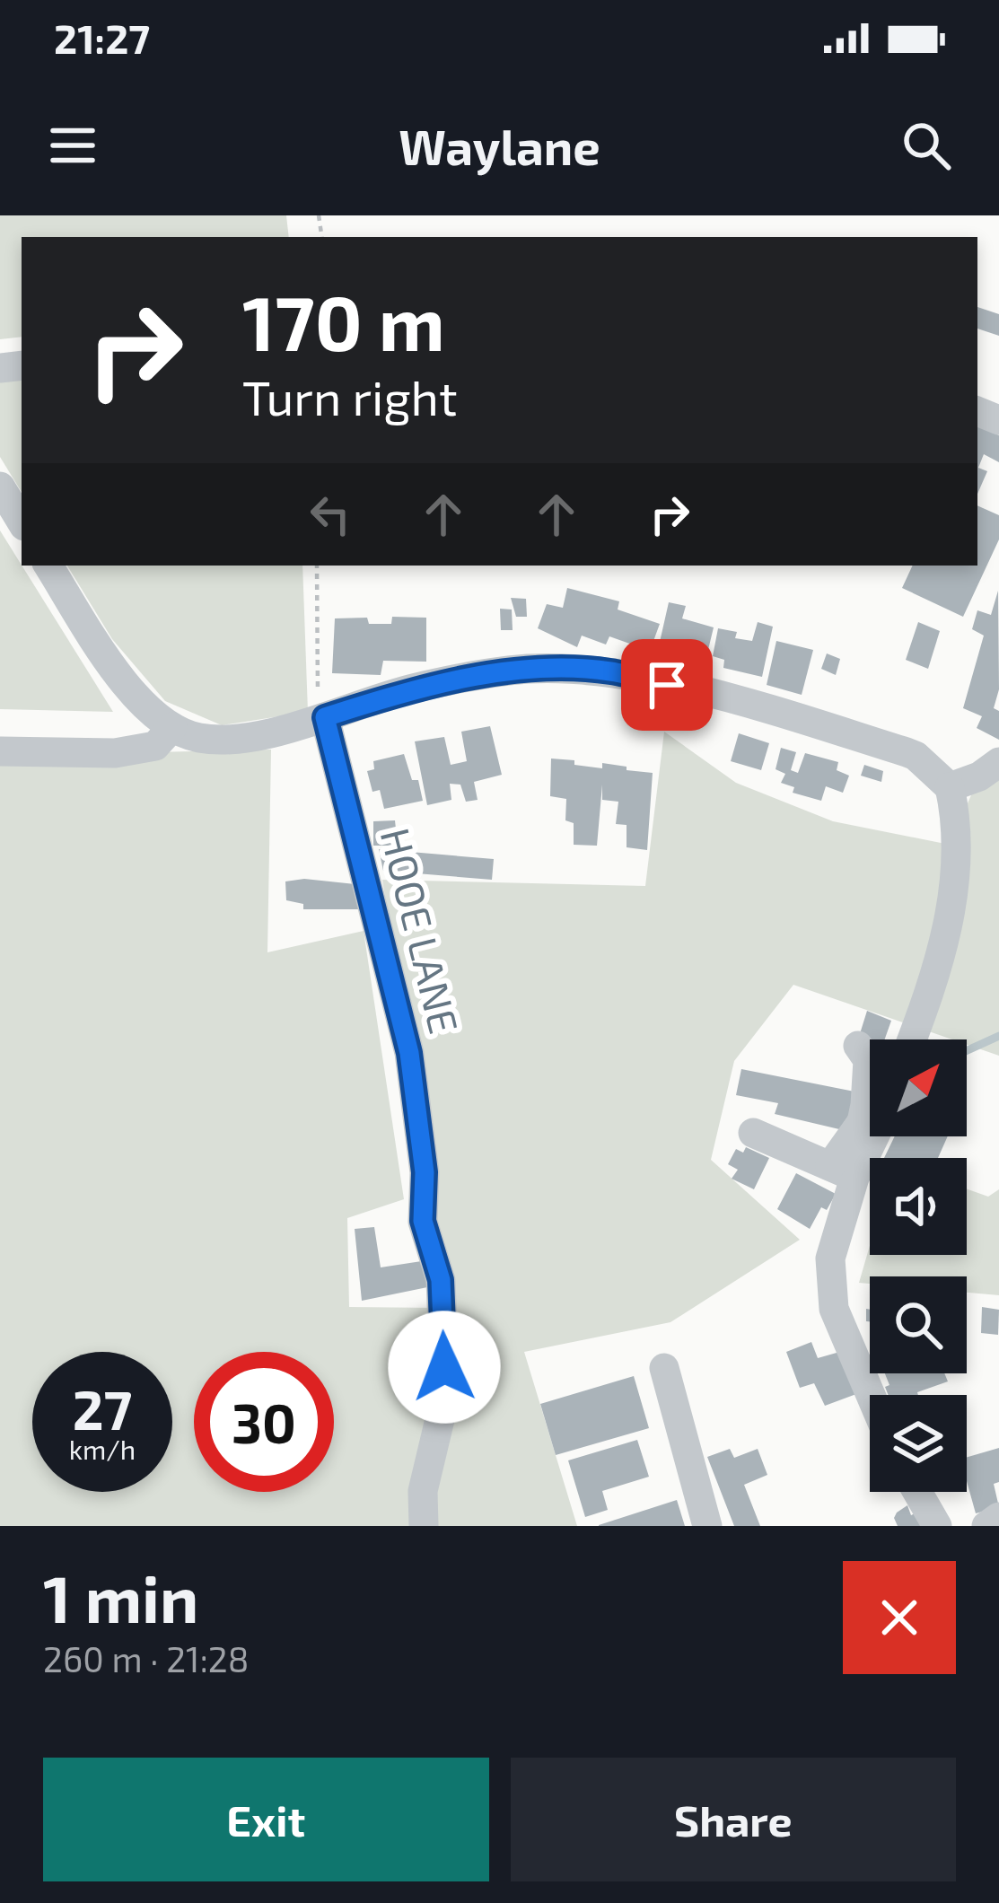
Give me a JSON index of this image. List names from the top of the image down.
{
  "streets": {
    "street": ["HOOE LANE"]
  },
  "north": "top right",
  "page": {
    "status": "21:27",
    "header": "Waylane",
    "turn": ["170 m", "Turn right"],
    "speed": "27 km/h",
    "limit": "30",
    "heading": ["1 min", "260 m · 21:28"],
    "buttons": ["Exit", "Share"]
  }
}
